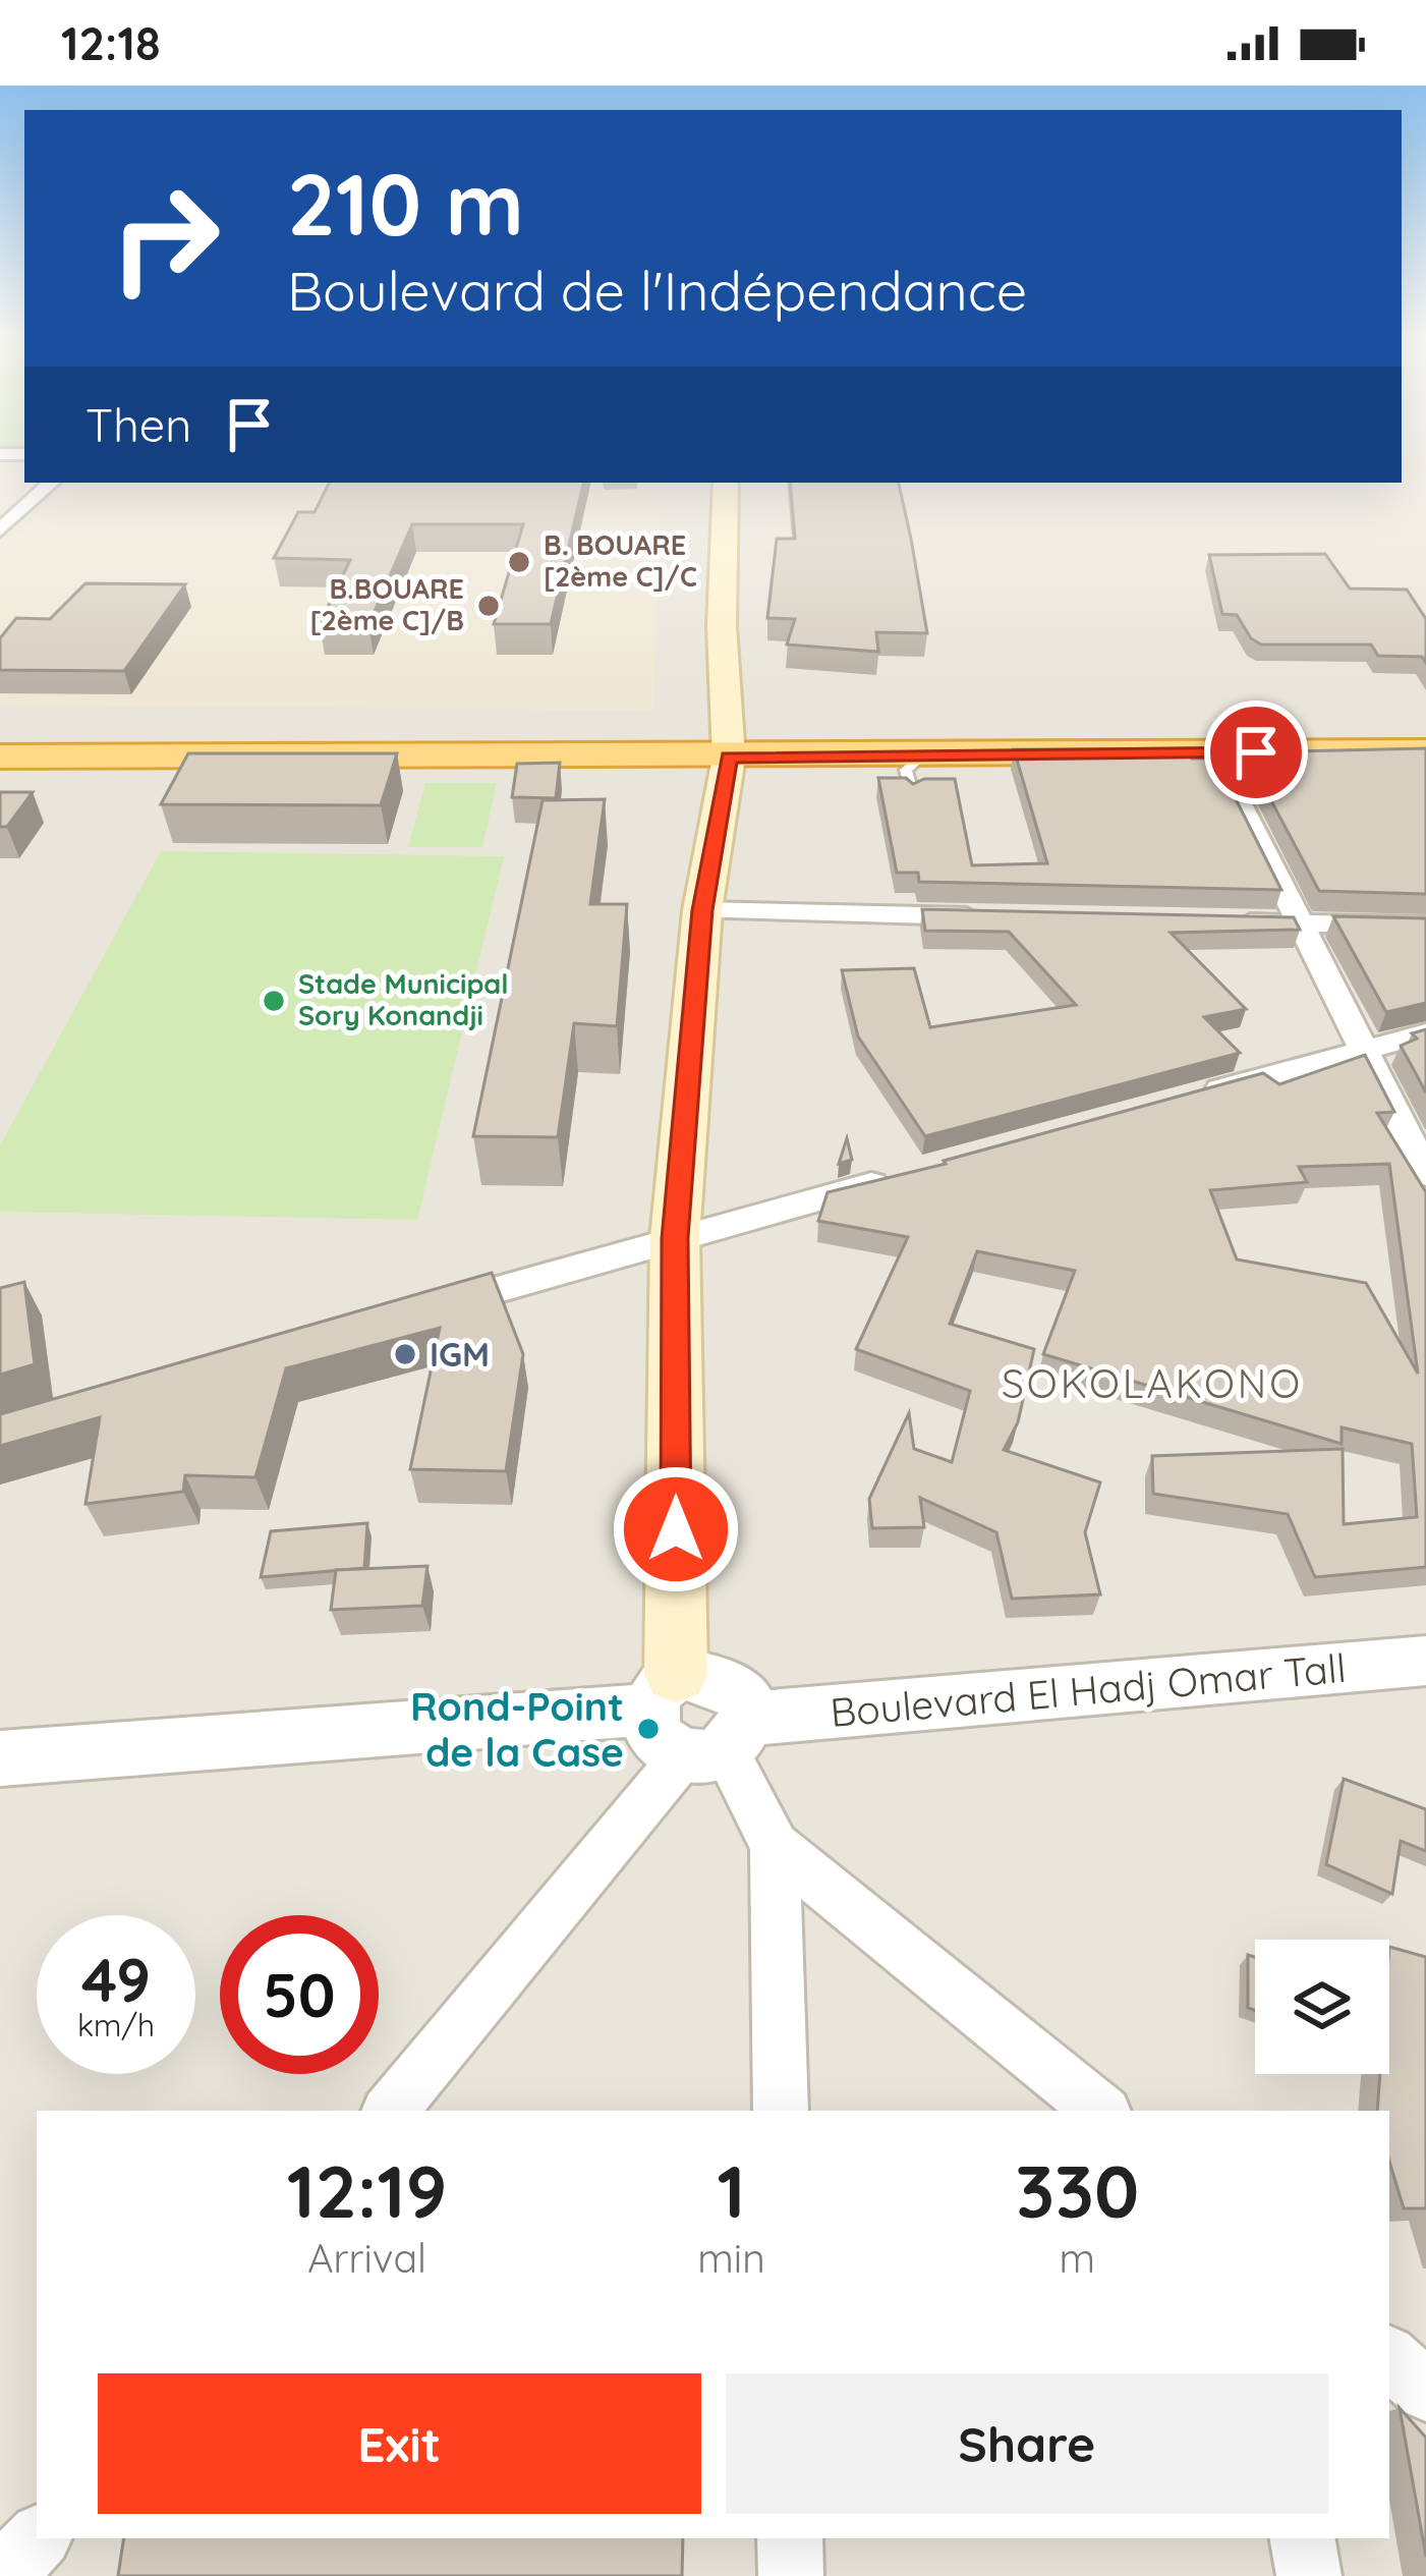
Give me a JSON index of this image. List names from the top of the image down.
{
  "streets": {
    "street": ["Boulevard El Hadj Omar Tall"]
  },
  "districts": ["SOKOLAKONO"],
  "places": [
    "B. BOUARE [2ème C]/C",
    "B.BOUARE [2ème C]/B",
    "Stade Municipal Sory Konandji",
    "IGM",
    "Rond-Point de la Case"
  ],
  "page": {
    "status": "12:18",
    "turn": ["210 m", "Boulevard de l'Indépendance"],
    "then": "Then",
    "speed": "49 km/h",
    "limit": "50",
    "eta": [
      "12:19",
      "Arrival",
      "1",
      "min",
      "330",
      "m"
    ],
    "buttons": ["Exit", "Share"]
  }
}
